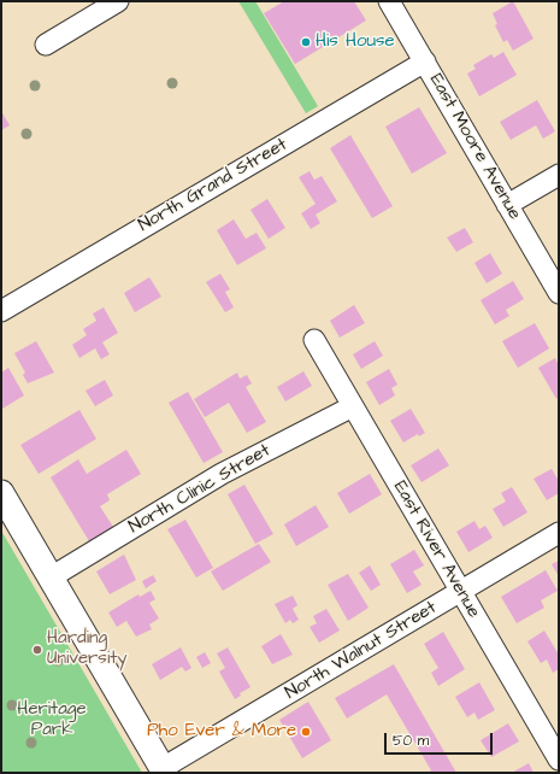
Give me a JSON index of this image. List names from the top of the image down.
{
  "streets": {
    "street": [
      "East Moore Avenue",
      "North Grand Street",
      "North Clinic Street",
      "East River Avenue",
      "North Walnut Street"
    ]
  },
  "crossings": [
    ["East Moore Avenue", "North Grand Street"],
    ["North Clinic Street", "East River Avenue"],
    ["East River Avenue", "North Walnut Street"]
  ],
  "parks": ["Heritage Park"],
  "places": ["His House", "Harding University", "Pho Ever & More"],
  "scale_bar": "50 m"
}
